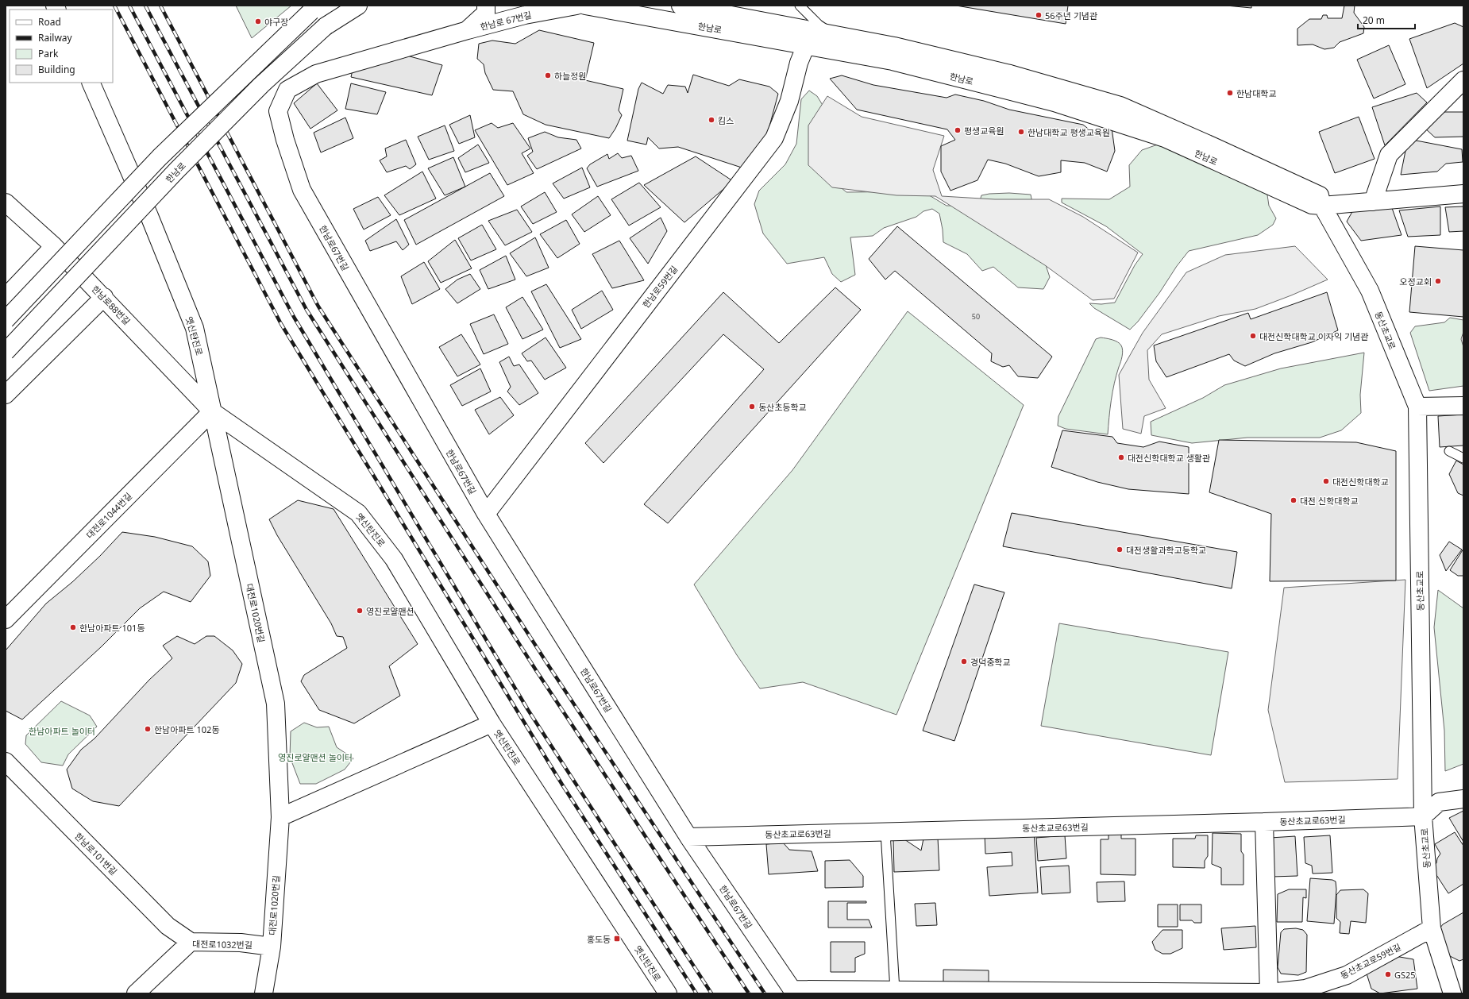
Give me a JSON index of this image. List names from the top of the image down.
{
  "streets": {
    "street": [
      "한남로 67번길",
      "한남로",
      "한남로67번길",
      "한남로59번길",
      "한남로88번길",
      "동산초교로",
      "옛신탄진로",
      "대전로1044번길",
      "대전로1020번길",
      "동산초교로63번길",
      "한남로101번길",
      "대전로1032번길",
      "동산초교로59번길"
    ]
  },
  "crossings": [
    ["한남로 67번길", "한남로67번길"],
    ["한남로", "한남로59번길"],
    ["한남로", "동산초교로"],
    ["한남로67번길", "한남로59번길"],
    ["한남로67번길", "동산초교로63번길"],
    ["한남로67번길", "동산초교로59번길"],
    ["한남로88번길", "옛신탄진로"],
    ["한남로88번길", "대전로1044번길"],
    ["한남로88번길", "대전로1020번길"],
    ["동산초교로", "동산초교로63번길"],
    ["동산초교로", "동산초교로59번길"],
    ["옛신탄진로", "대전로1044번길"],
    ["옛신탄진로", "대전로1020번길"],
    ["대전로1044번길", "대전로1020번길"],
    ["대전로1020번길", "대전로1032번길"],
    ["한남로101번길", "대전로1032번길"]
  ],
  "parks": ["한남아파트 놀이터", "영진로얄맨션 놀이터"],
  "places": {
    "other": [
      "56주년 기념관",
      "야구장",
      "하늘정원",
      "한남대학교",
      "킴스",
      "평생교육원",
      "한남대학교 평생교육원",
      "오정교회",
      "대전신학대학교 이자익 기념관",
      "동산초등학교",
      "대전신학대학교 생활관",
      "대전신학대학교",
      "대전 신학대학교",
      "대전생활과학고등학교",
      "영진로얄맨션",
      "한남아파트 101동",
      "경덕중학교",
      "한남아파트 102동",
      "GS25"
    ],
    "transit": ["홍도동"]
  },
  "house_numbers": ["50"],
  "legend": [
    "Road",
    "Railway",
    "Park",
    "Building"
  ],
  "scale_bar": "20 m"
}
